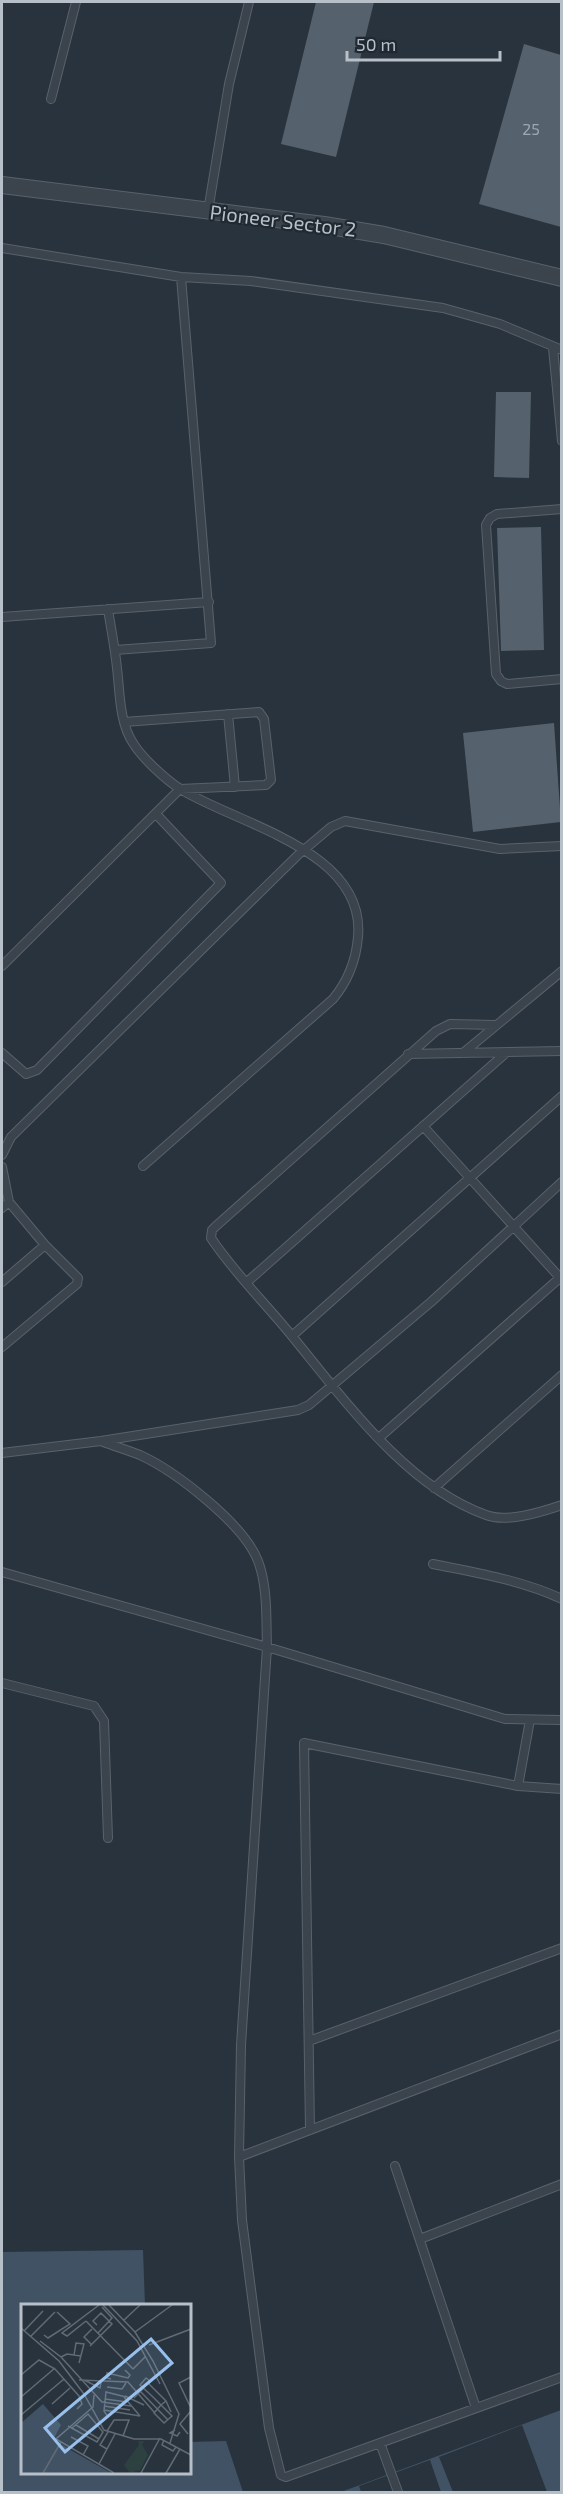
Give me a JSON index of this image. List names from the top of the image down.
{
  "streets": {
    "street": ["Pioneer Sector 2"]
  },
  "house_numbers": ["25"],
  "scale_bar": "50 m"
}
